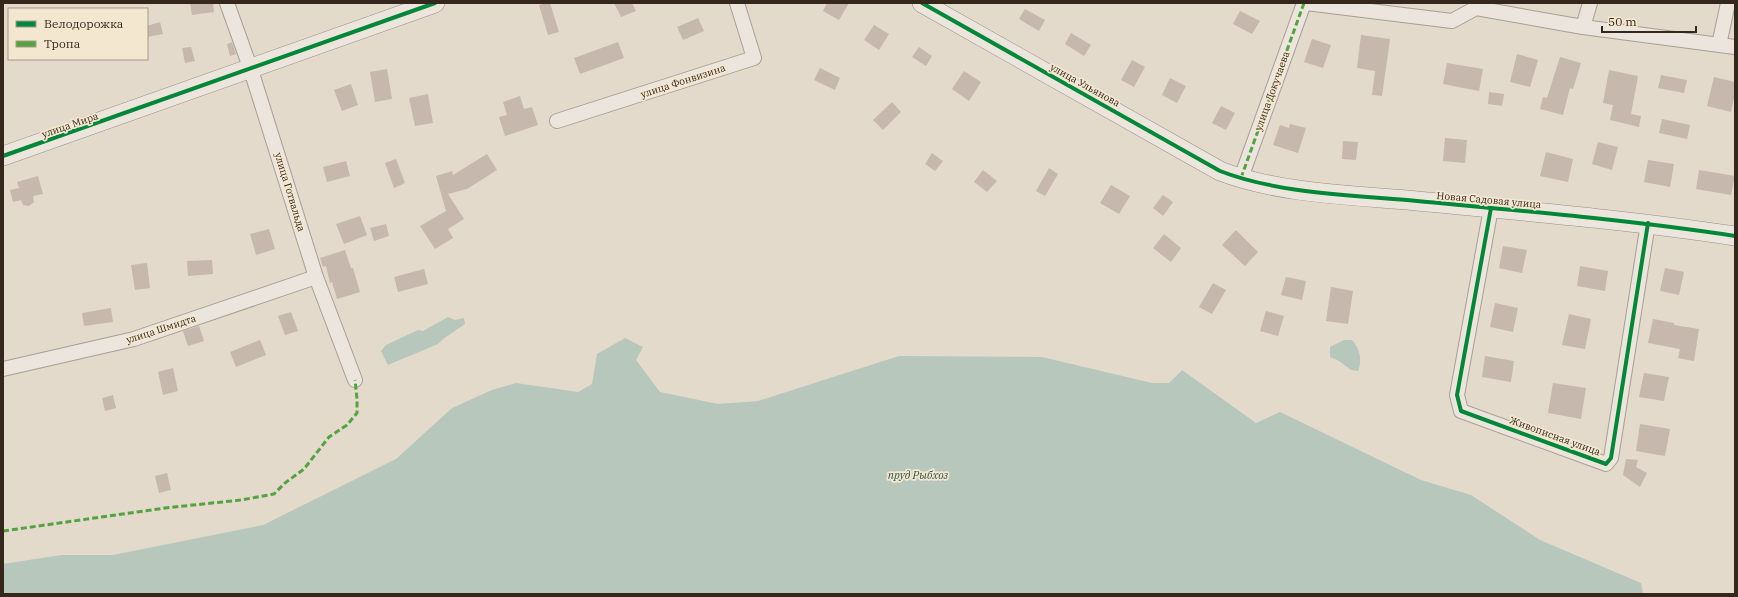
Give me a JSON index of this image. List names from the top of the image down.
{
  "streets": {
    "street": [
      "улица Фонвизина",
      "улица Ульянова",
      "улица Докучаева",
      "улица Мира",
      "улица Готвальда",
      "Новая Садовая улица",
      "улица Шмидта",
      "Живописная улица"
    ]
  },
  "crossings": [
    ["улица Ульянова", "улица Докучаева"],
    ["улица Ульянова", "Новая Садовая улица"],
    ["улица Докучаева", "Новая Садовая улица"],
    ["улица Мира", "улица Готвальда"],
    ["улица Готвальда", "улица Шмидта"],
    ["Новая Садовая улица", "Живописная улица"]
  ],
  "water": ["пруд Рыбхоз"],
  "legend": ["Велодорожка", "Тропа"],
  "scale_bar": "50 m"
}
